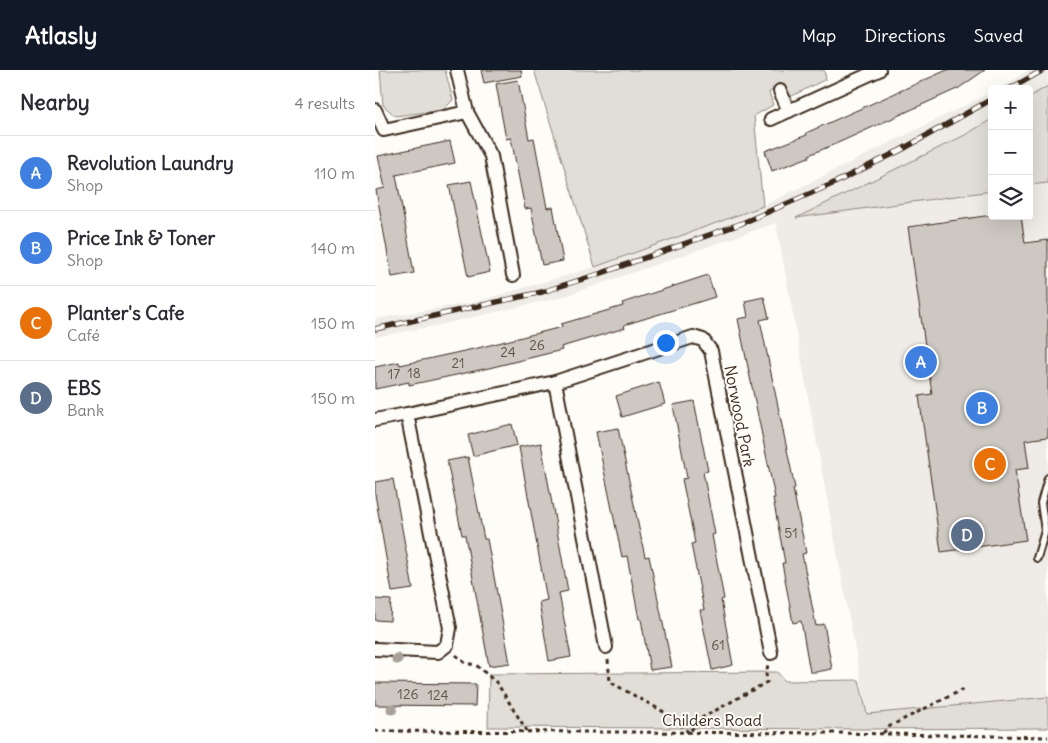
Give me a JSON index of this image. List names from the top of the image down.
{
  "streets": {
    "street": ["Norwood Park"],
    "path": ["Childers Road"]
  },
  "house_numbers": [
    "26",
    "24",
    "21",
    "18",
    "17",
    "51",
    "61",
    "126",
    "124"
  ],
  "page": {
    "header": "Atlasly",
    "nav": ["Map", "Directions", "Saved"],
    "heading": ["Nearby", "4 results"],
    "map_buttons": ["+", "−"],
    "list": [
      {
        "mark": "A",
        "name": "Revolution Laundry",
        "note": "Shop",
        "value": "110 m"
      },
      {
        "mark": "B",
        "name": "Price Ink & Toner",
        "note": "Shop",
        "value": "140 m"
      },
      {
        "mark": "C",
        "name": "Planter's Cafe",
        "note": "Café",
        "value": "150 m"
      },
      {
        "mark": "D",
        "name": "EBS",
        "note": "Bank",
        "value": "150 m"
      }
    ],
    "pins": [
      "A",
      "B",
      "C",
      "D"
    ]
  }
}
